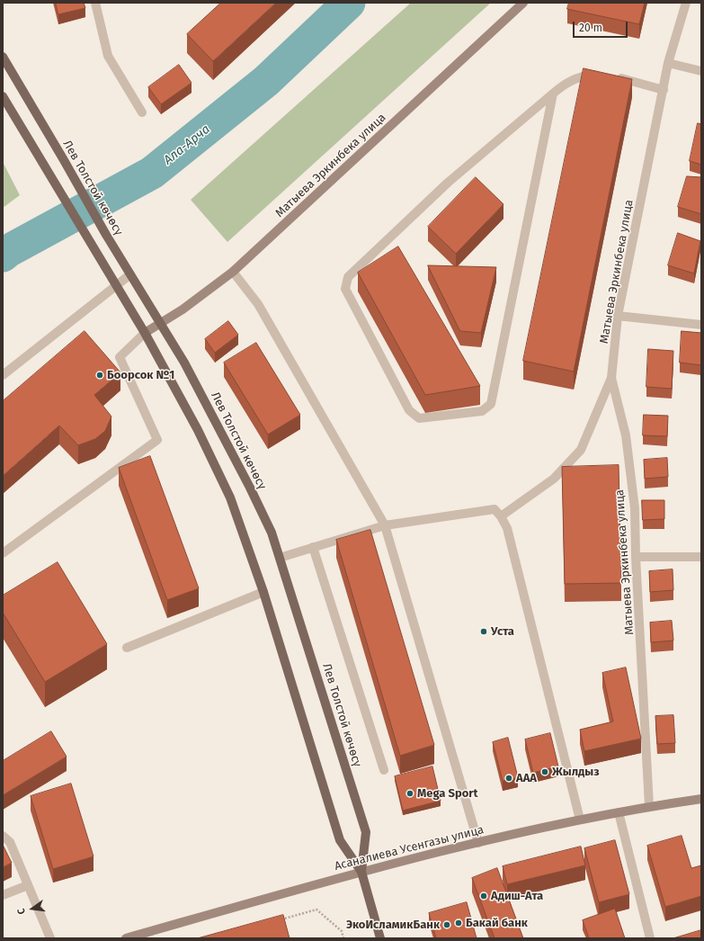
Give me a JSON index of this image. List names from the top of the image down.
{
  "streets": {
    "main road": ["Матыева Эркинбека улица", "Лев Толстой көчөсү", "Асаналиева Усенгазы улица"]
  },
  "crossings": [
    ["Матыева Эркинбека улица", "Лев Толстой көчөсү"],
    ["Матыева Эркинбека улица", "Асаналиева Усенгазы улица"],
    ["Лев Толстой көчөсү", "Асаналиева Усенгазы улица"]
  ],
  "water": ["Ала-Арча"],
  "places": [
    "Боорсок №1",
    "Уста",
    "Жылдыз",
    "AAA",
    "Mega Sport",
    "Адиш-Ата",
    "Бакай банк",
    "ЭкоИсламикБанк"
  ],
  "scale_bar": "20 m",
  "north": "left"
}
